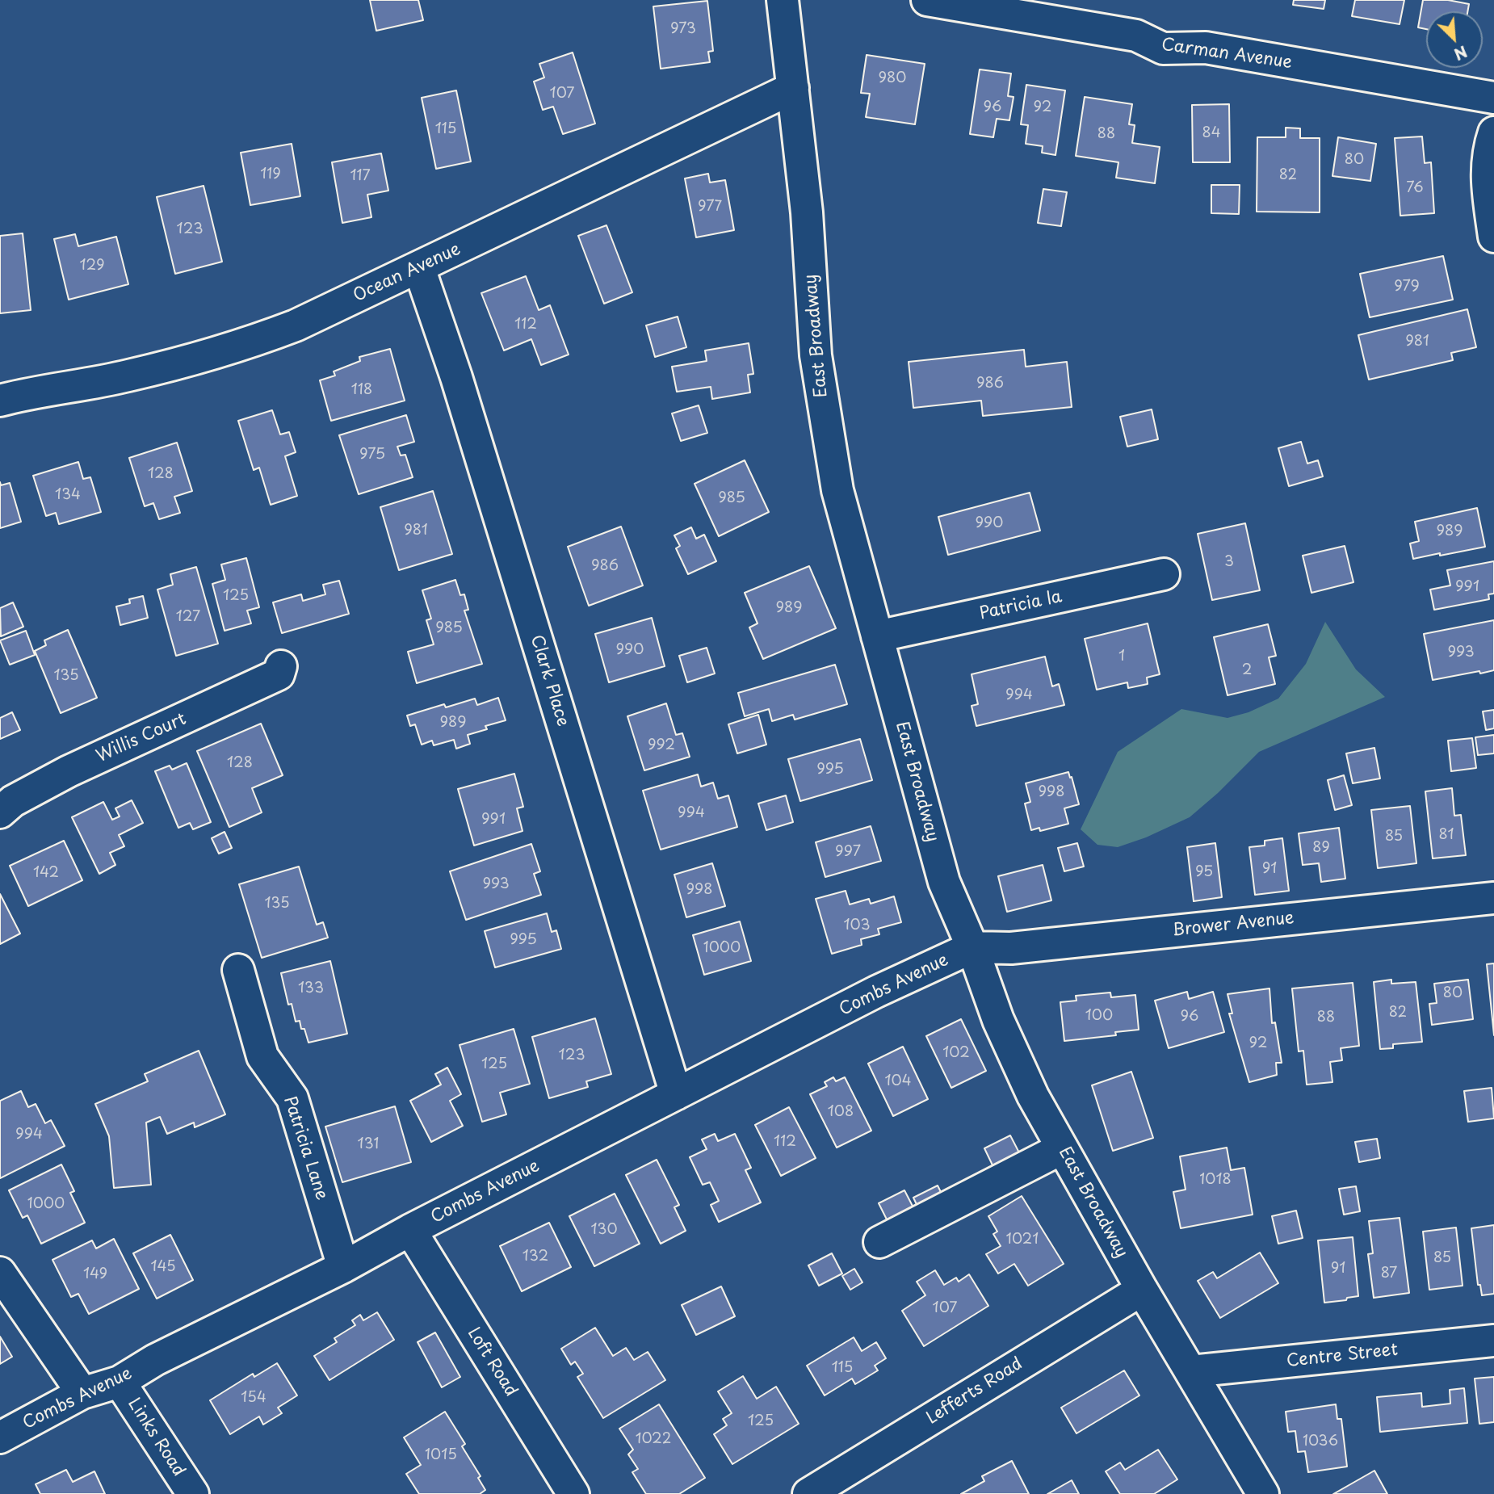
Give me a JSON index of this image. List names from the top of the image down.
{
  "streets": {
    "street": [
      "Carman Avenue",
      "Ocean Avenue",
      "East Broadway",
      "Patricia la",
      "Clark Place",
      "Willis Court",
      "Brower Avenue",
      "Combs Avenue",
      "Patricia Lane",
      "Centre Street",
      "Loft Road",
      "Lefferts Road",
      "Links Road"
    ]
  },
  "crossings": [
    ["Ocean Avenue", "East Broadway"],
    ["Ocean Avenue", "Clark Place"],
    ["East Broadway", "Patricia la"],
    ["East Broadway", "Brower Avenue"],
    ["East Broadway", "Combs Avenue"],
    ["East Broadway", "Centre Street"],
    ["East Broadway", "Lefferts Road"],
    ["Clark Place", "Combs Avenue"],
    ["Brower Avenue", "Combs Avenue"],
    ["Combs Avenue", "Patricia Lane"],
    ["Combs Avenue", "Loft Road"],
    ["Combs Avenue", "Links Road"]
  ],
  "house_numbers": [
    "973",
    "980",
    "107",
    "96",
    "92",
    "115",
    "84",
    "88",
    "80",
    "119",
    "82",
    "117",
    "76",
    "977",
    "123",
    "129",
    "979",
    "112",
    "981",
    "986",
    "118",
    "975",
    "128",
    "134",
    "985",
    "990",
    "981",
    "989",
    "3",
    "986",
    "991",
    "125",
    "989",
    "127",
    "985",
    "990",
    "993",
    "1",
    "2",
    "135",
    "994",
    "989",
    "992",
    "128",
    "995",
    "998",
    "994",
    "991",
    "81",
    "85",
    "89",
    "997",
    "91",
    "95",
    "142",
    "993",
    "998",
    "135",
    "103",
    "995",
    "1000",
    "133",
    "80",
    "82",
    "100",
    "96",
    "88",
    "92",
    "102",
    "123",
    "125",
    "104",
    "108",
    "994",
    "112",
    "131",
    "1018",
    "1000",
    "130",
    "1021",
    "132",
    "85",
    "145",
    "91",
    "87",
    "149",
    "107",
    "115",
    "154",
    "125",
    "1022",
    "1036",
    "1015"
  ],
  "north": "bottom right"
}
